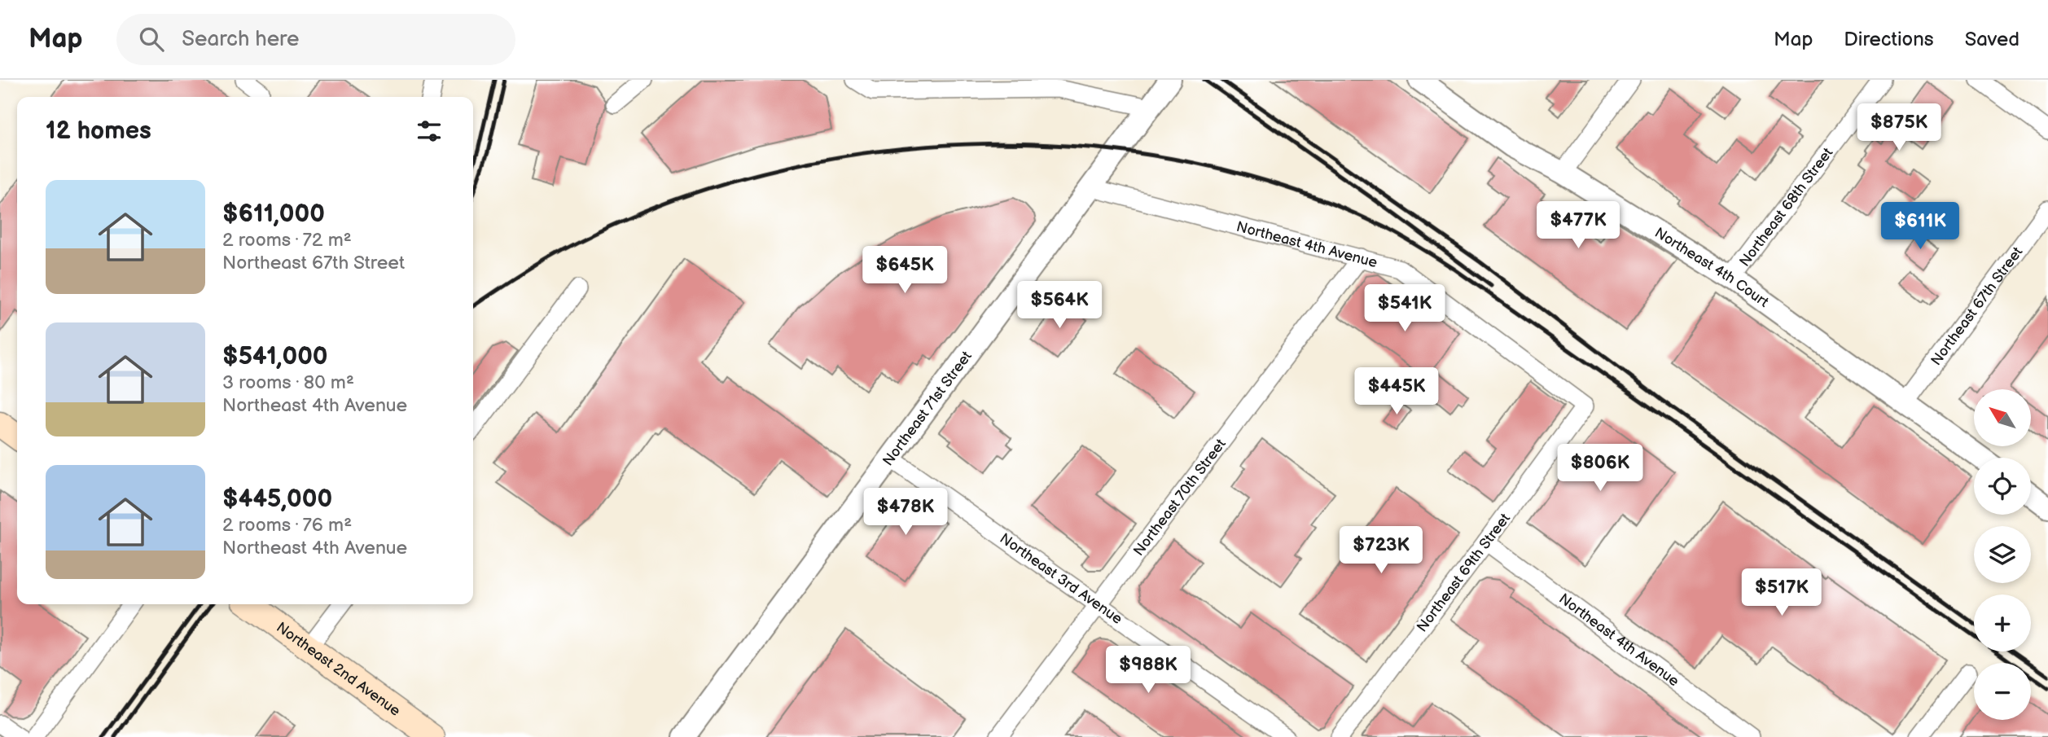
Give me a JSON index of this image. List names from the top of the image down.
{
  "streets": {
    "main road": ["Northeast 2nd Avenue"],
    "street": [
      "Northeast 68th Street",
      "Northeast 4th Avenue",
      "Northeast 4th Court",
      "Northeast 67th Street",
      "Northeast 71st Street",
      "Northeast 70th Street",
      "Northeast 69th Street",
      "Northeast 3rd Avenue"
    ]
  },
  "crossings": [
    ["Northeast 68th Street", "Northeast 4th Court"],
    ["Northeast 4th Avenue", "Northeast 71st Street"],
    ["Northeast 4th Avenue", "Northeast 70th Street"],
    ["Northeast 4th Avenue", "Northeast 69th Street"],
    ["Northeast 4th Court", "Northeast 67th Street"],
    ["Northeast 71st Street", "Northeast 3rd Avenue"],
    ["Northeast 70th Street", "Northeast 3rd Avenue"]
  ],
  "north": "top left",
  "page": {
    "header": "Map",
    "search": "Search here",
    "nav": ["Map", "Directions", "Saved"],
    "heading": "12 homes",
    "price": [
      "$875K",
      "$477K",
      "$611K",
      "$645K",
      "$564K",
      "$541K",
      "$445K",
      "$806K",
      "$478K",
      "$723K",
      "$517K",
      "$988K"
    ],
    "list": [
      {
        "name": "$611,000",
        "note": "2 rooms · 72 m² · Northeast 67th Street"
      },
      {
        "name": "$541,000",
        "note": "3 rooms · 80 m² · Northeast 4th Avenue"
      },
      {
        "name": "$445,000",
        "note": "2 rooms · 76 m² · Northeast 4th Avenue"
      }
    ],
    "map_buttons": ["+", "−"]
  }
}
